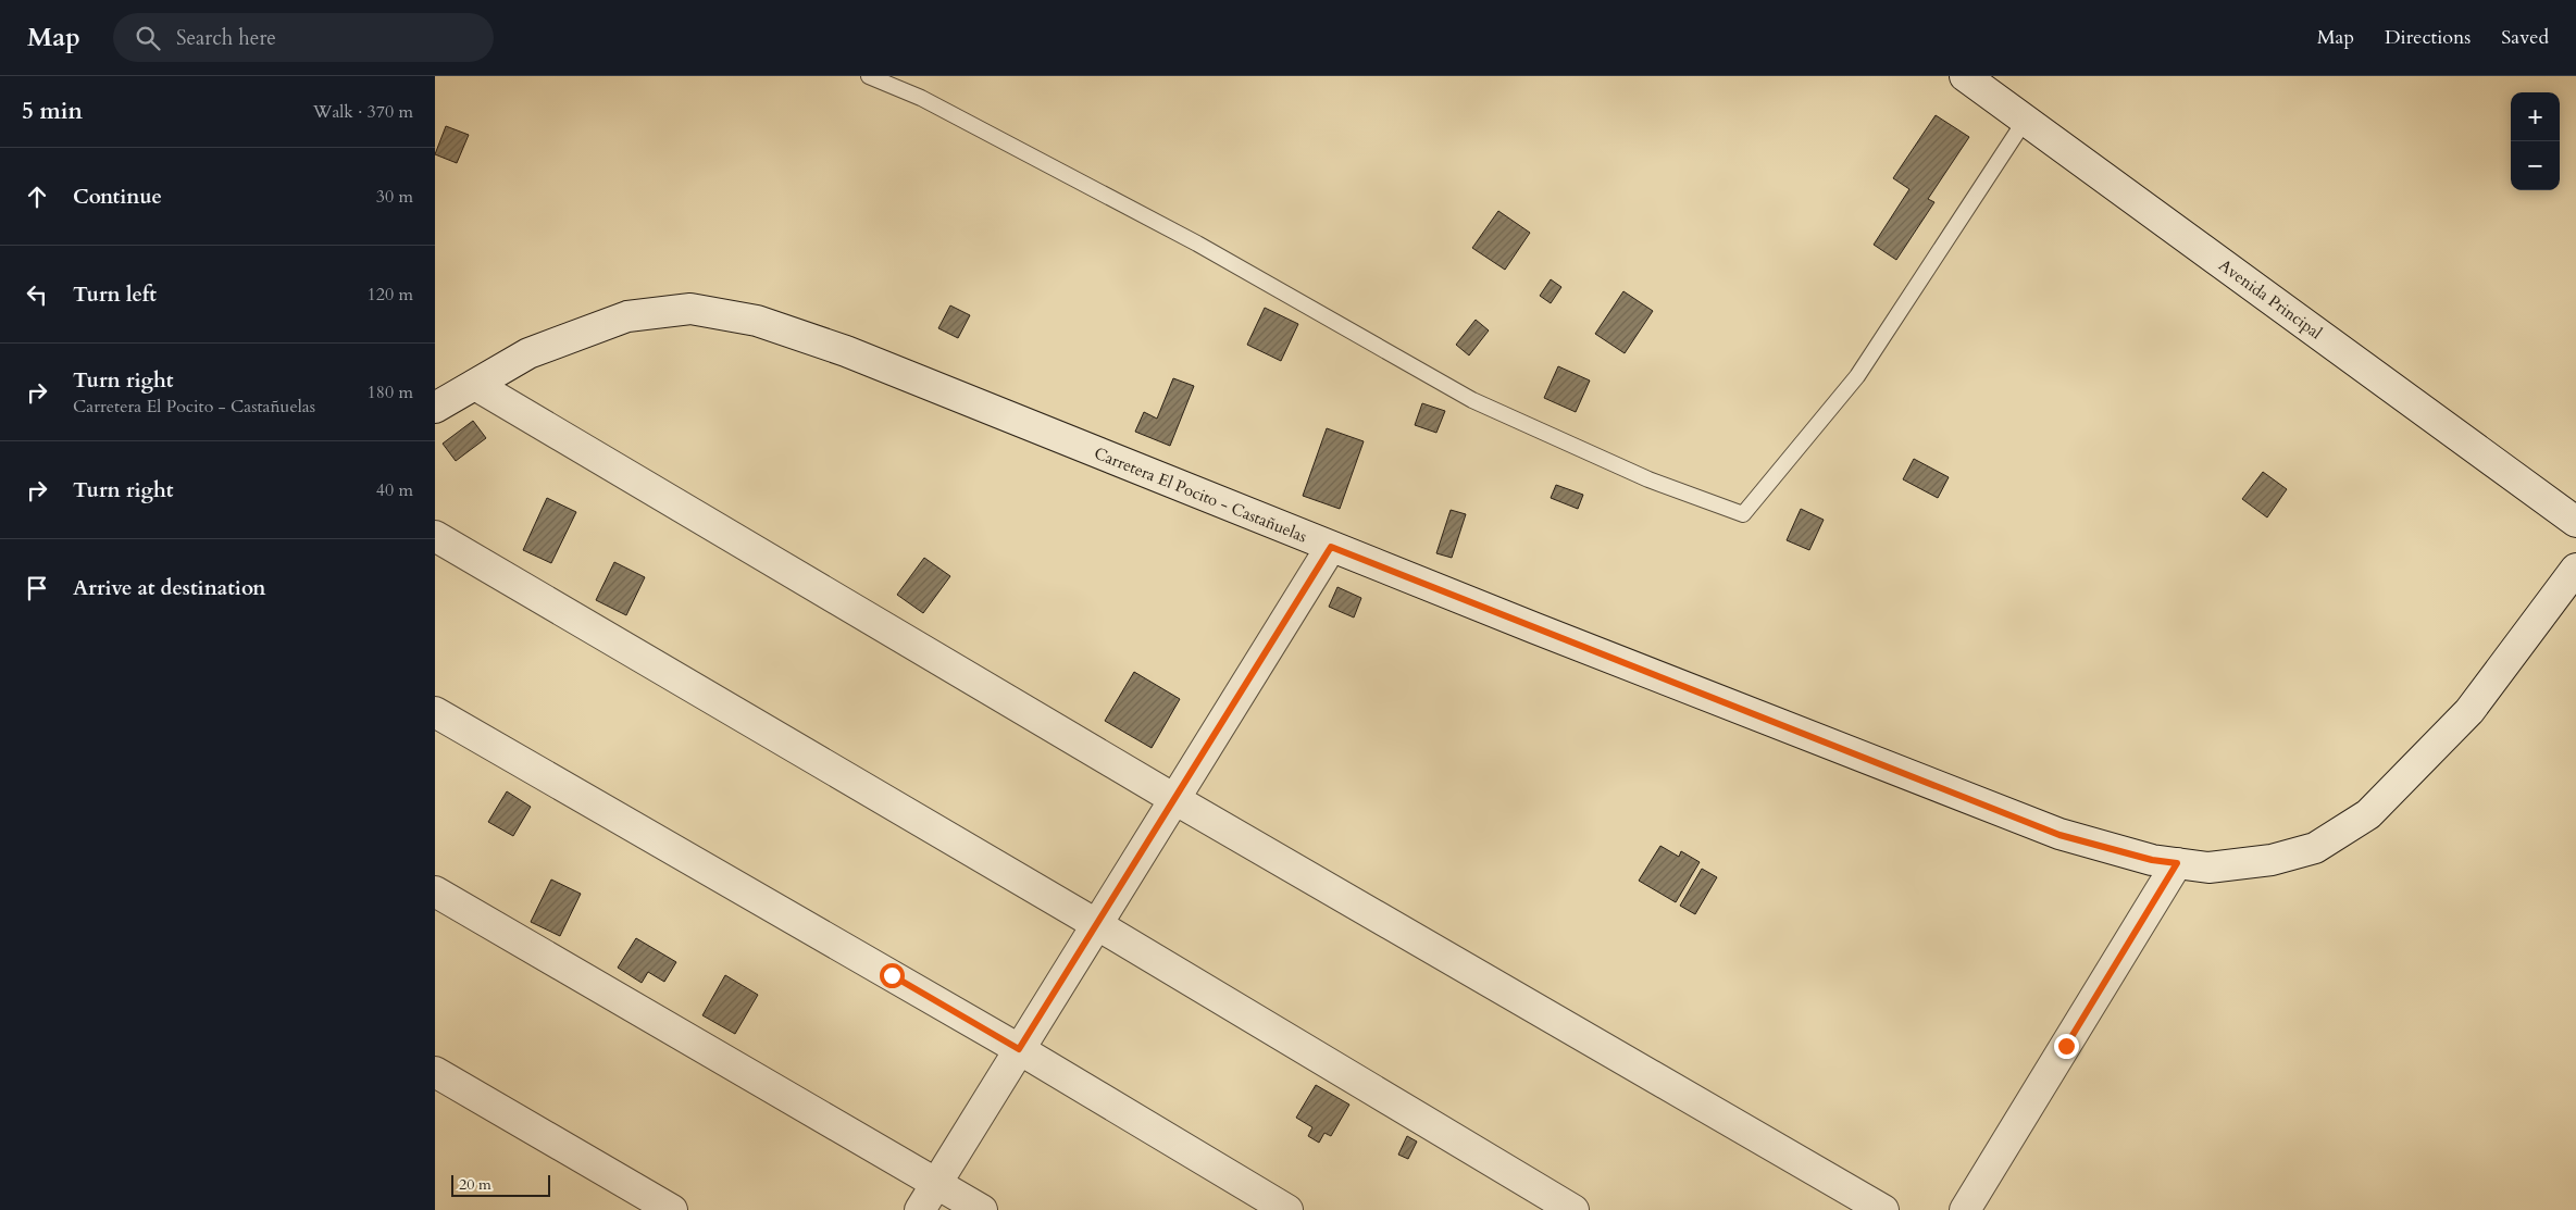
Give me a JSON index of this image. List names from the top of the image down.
{
  "streets": {
    "street": ["Avenida Principal", "Carretera El Pocito - Castañuelas"]
  },
  "scale_bar": "20 m",
  "page": {
    "header": "Map",
    "search": "Search here",
    "nav": ["Map", "Directions", "Saved"],
    "heading": ["5 min", "Walk · 370 m"],
    "map_buttons": ["+", "−"],
    "list": [
      ["Continue", "30 m"],
      ["Turn left", "120 m"],
      ["Turn right", "Carretera El Pocito - Castañuelas", "180 m"],
      ["Turn right", "40 m"],
      "Arrive at destination"
    ],
    "scale": "20 m"
  }
}
